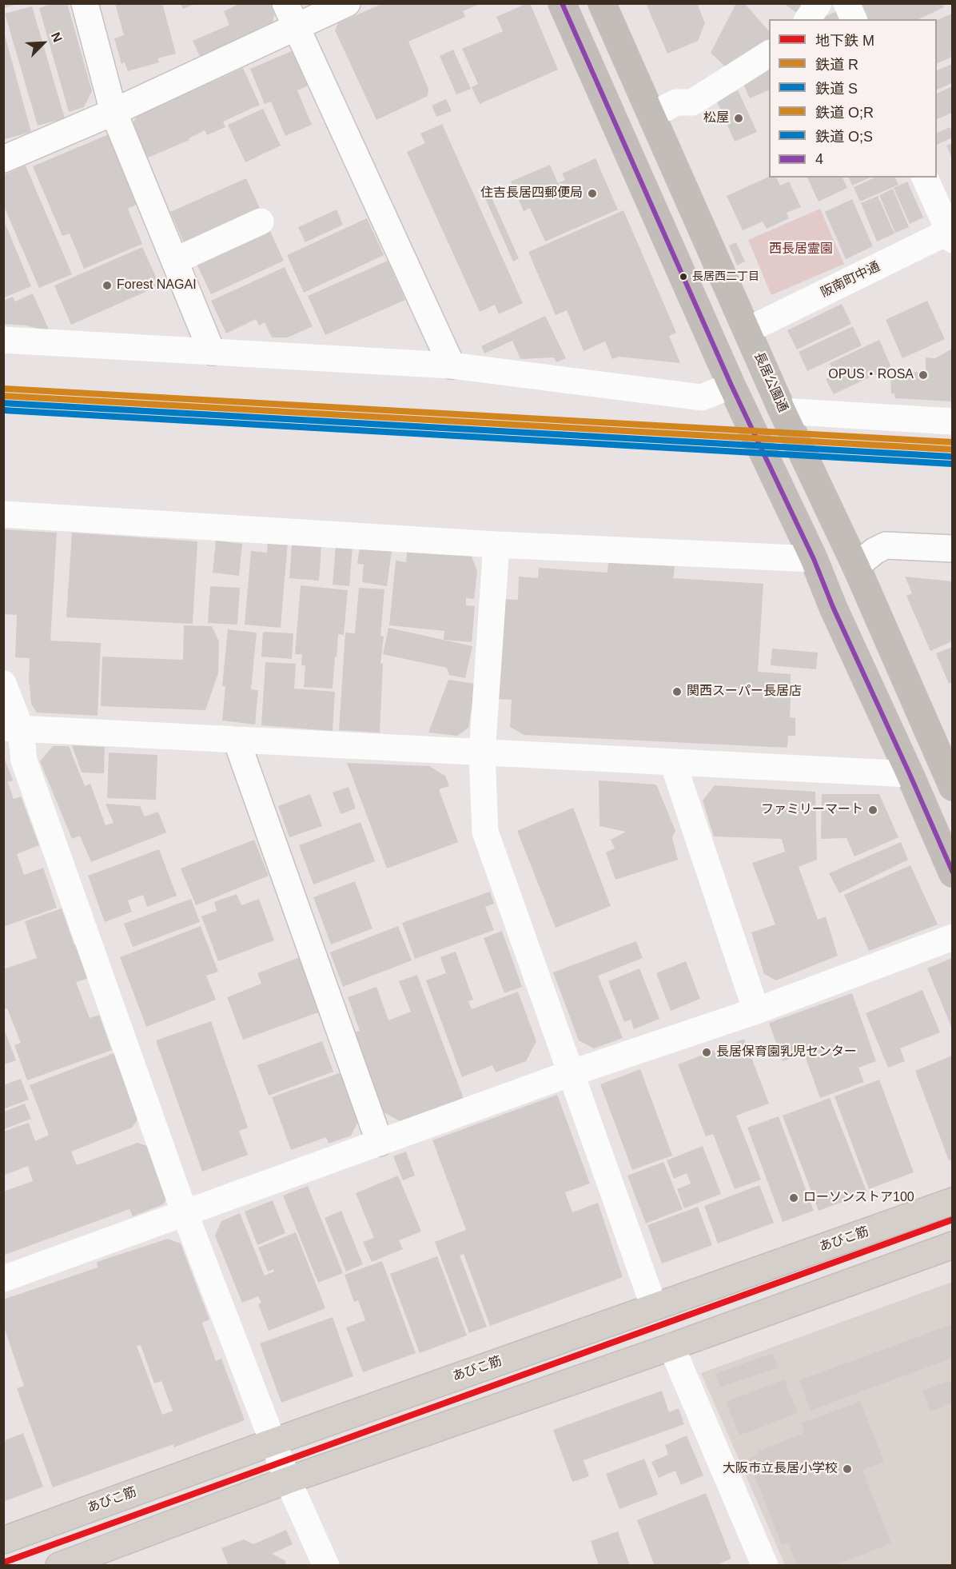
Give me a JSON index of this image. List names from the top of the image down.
{
  "streets": {
    "highway": ["長居公園通"],
    "main road": ["あびこ筋"],
    "street": ["阪南町中通"]
  },
  "crossings": [
    ["阪南町中通", "長居公園通"]
  ],
  "parks": ["西長居霊園"],
  "places": [
    "松屋",
    "住吉長居四郵便局",
    "長居西二丁目",
    "Forest NAGAI",
    "OPUS・ROSA",
    "関西スーパー長居店",
    "ファミリーマート",
    "長居保育園乳児センター",
    "ローソンストア100",
    "大阪市立長居小学校"
  ],
  "lines": [
    "transit line 4",
    "rail line O;R",
    "rail line R",
    "rail line S",
    "rail line O;S",
    "metro line M"
  ],
  "legend": [
    "地下鉄 M",
    "鉄道 R",
    "鉄道 S",
    "鉄道 O;R",
    "鉄道 O;S",
    "4"
  ],
  "north": "top right"
}
